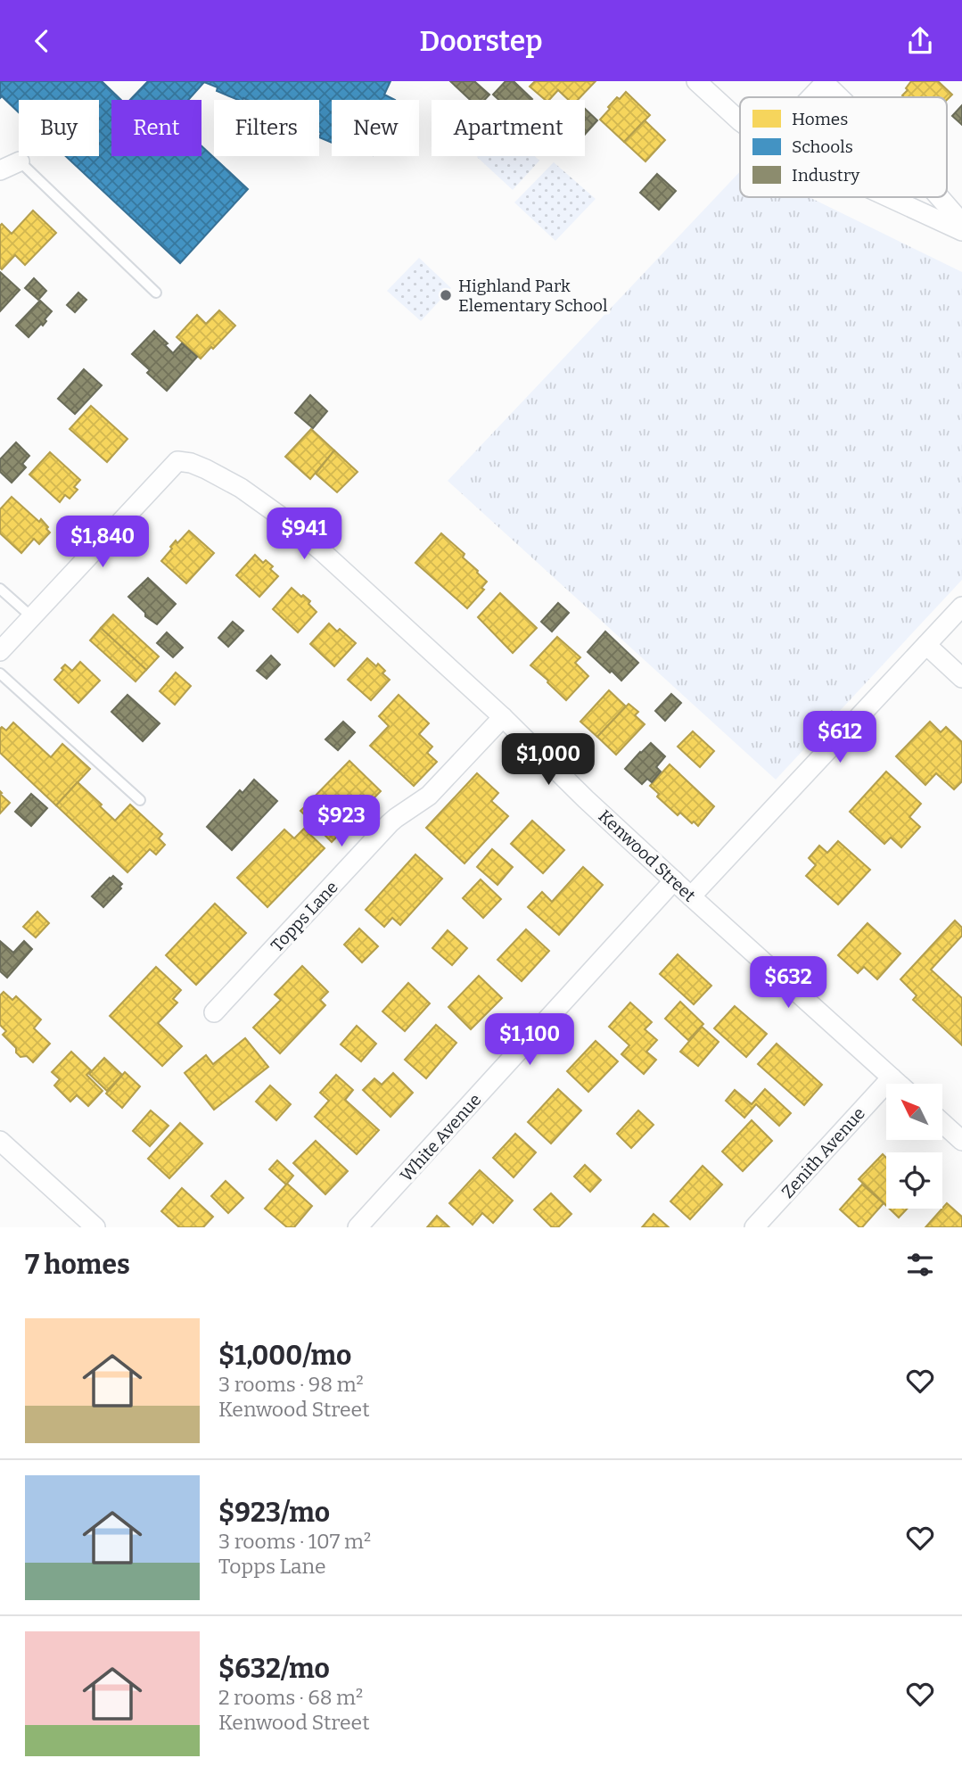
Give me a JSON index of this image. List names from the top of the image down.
{
  "streets": {
    "street": [
      "Kenwood Street",
      "Topps Lane",
      "White Avenue",
      "Zenith Avenue"
    ]
  },
  "crossings": [
    ["Kenwood Street", "Topps Lane"],
    ["Kenwood Street", "White Avenue"],
    ["Kenwood Street", "Zenith Avenue"]
  ],
  "places": ["Highland Park Elementary School"],
  "legend": ["Homes", "Schools", "Industry"],
  "north": "top left",
  "page": {
    "header": "Doorstep",
    "chip": [
      "Buy",
      "Rent",
      "Filters",
      "New",
      "Apartment"
    ],
    "price": [
      "$941",
      "$1,840",
      "$612",
      "$1,000",
      "$923",
      "$632",
      "$1,100"
    ],
    "heading": "7 homes",
    "list": [
      {
        "name": "$1,000/mo",
        "note": "3 rooms · 98 m² · Kenwood Street"
      },
      {
        "name": "$923/mo",
        "note": "3 rooms · 107 m² · Topps Lane"
      },
      {
        "name": "$632/mo",
        "note": "2 rooms · 68 m² · Kenwood Street"
      }
    ]
  }
}
